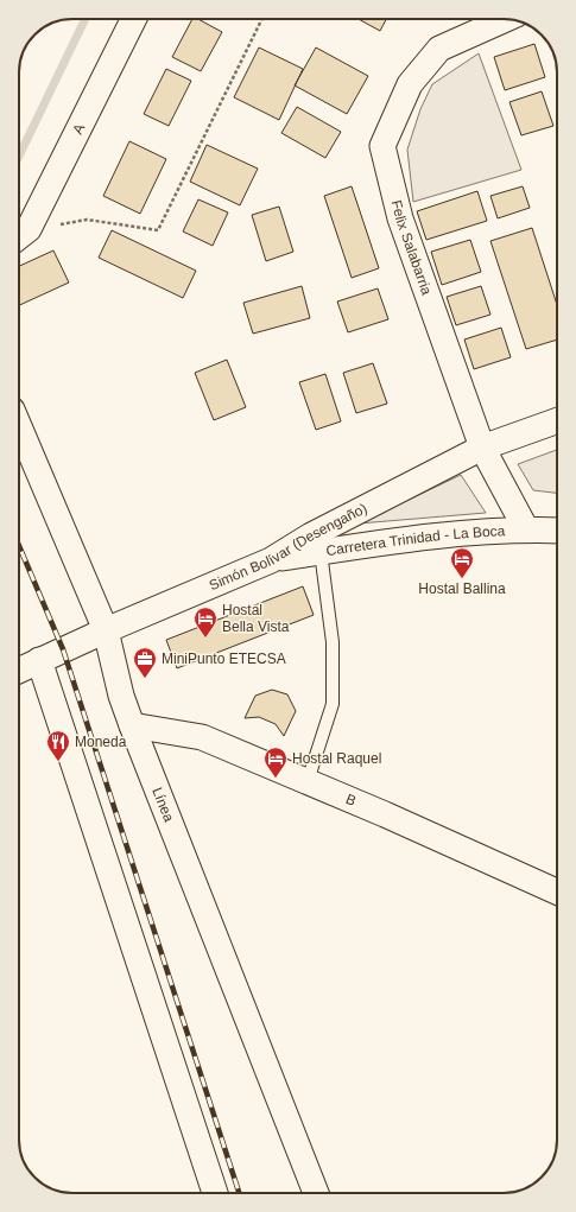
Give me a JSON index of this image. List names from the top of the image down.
{
  "streets": {
    "street": [
      "A",
      "Felix Salabarria",
      "Carretera Trinidad - La Boca",
      "Simón Bolívar (Desengaño)",
      "B",
      "Línea"
    ]
  },
  "crossings": [
    ["Felix Salabarria", "Carretera Trinidad - La Boca"],
    ["Felix Salabarria", "Simón Bolívar (Desengaño)"],
    ["Carretera Trinidad - La Boca", "Simón Bolívar (Desengaño)"],
    ["Simón Bolívar (Desengaño)", "Línea"],
    ["B", "Línea"]
  ],
  "places": {
    "hotel": ["Hostal Ballina", "Hostal Bella Vista", "Hostal Raquel"],
    "office": ["MiniPunto ETECSA"],
    "restaurant": ["Moneda"]
  }
}
